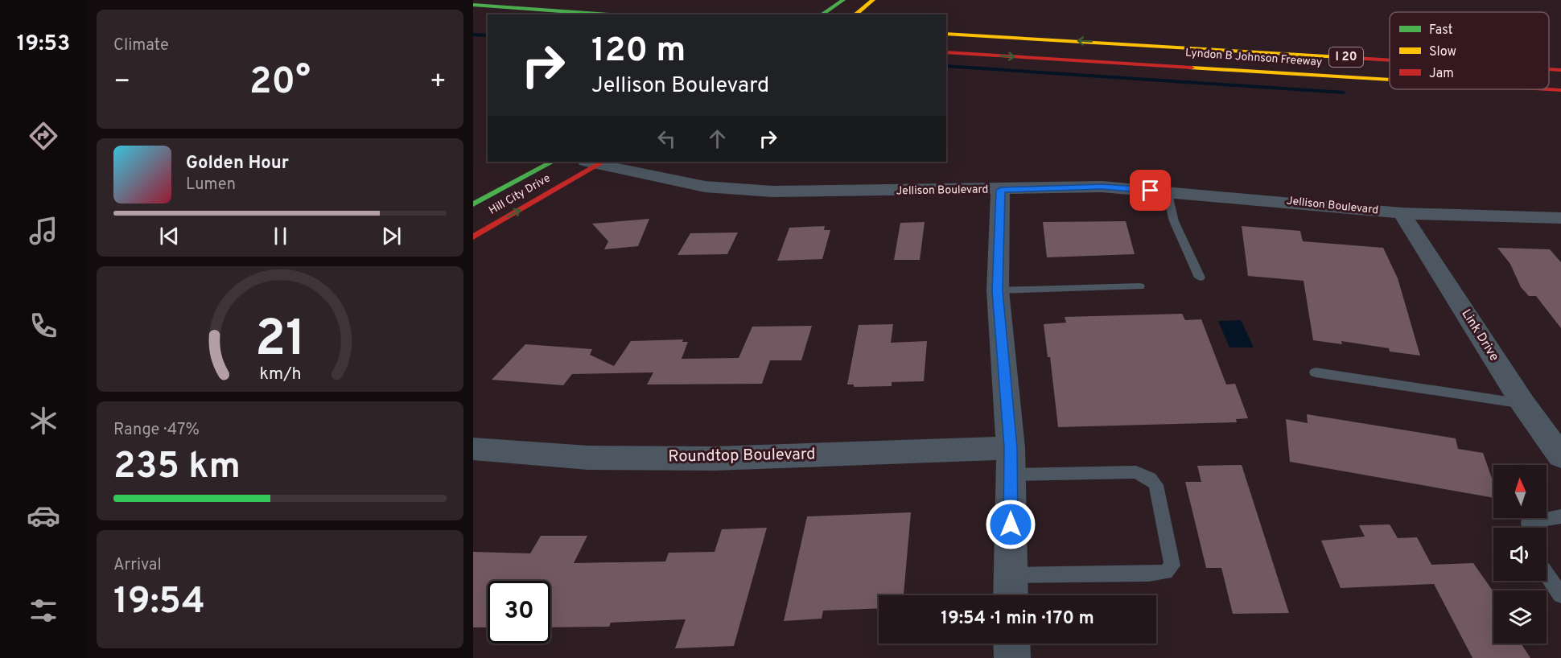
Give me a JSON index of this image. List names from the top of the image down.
{
  "streets": {
    "main road": ["I 20", "Lyndon B Johnson Freeway", "Hill City Drive"],
    "street": ["Jellison Boulevard", "Link Drive", "Roundtop Boulevard"]
  },
  "crossings": [
    ["Jellison Boulevard", "Hill City Drive"],
    ["Jellison Boulevard", "Link Drive"]
  ],
  "legend": ["Fast", "Slow", "Jam"],
  "north": "top",
  "page": {
    "tabs": "19:53",
    "tile": [
      "Climate",
      ["Range · 47%", "235 km"],
      ["Arrival", "19:54"]
    ],
    "turn": ["120 m", "Jellison Boulevard"],
    "heat": ["−", "20°", "+"],
    "song": ["Golden Hour", "Lumen"],
    "limit": "30",
    "trip": "19:54 · 1 min · 170 m",
    "gauge": ["21", "km/h"]
  }
}
